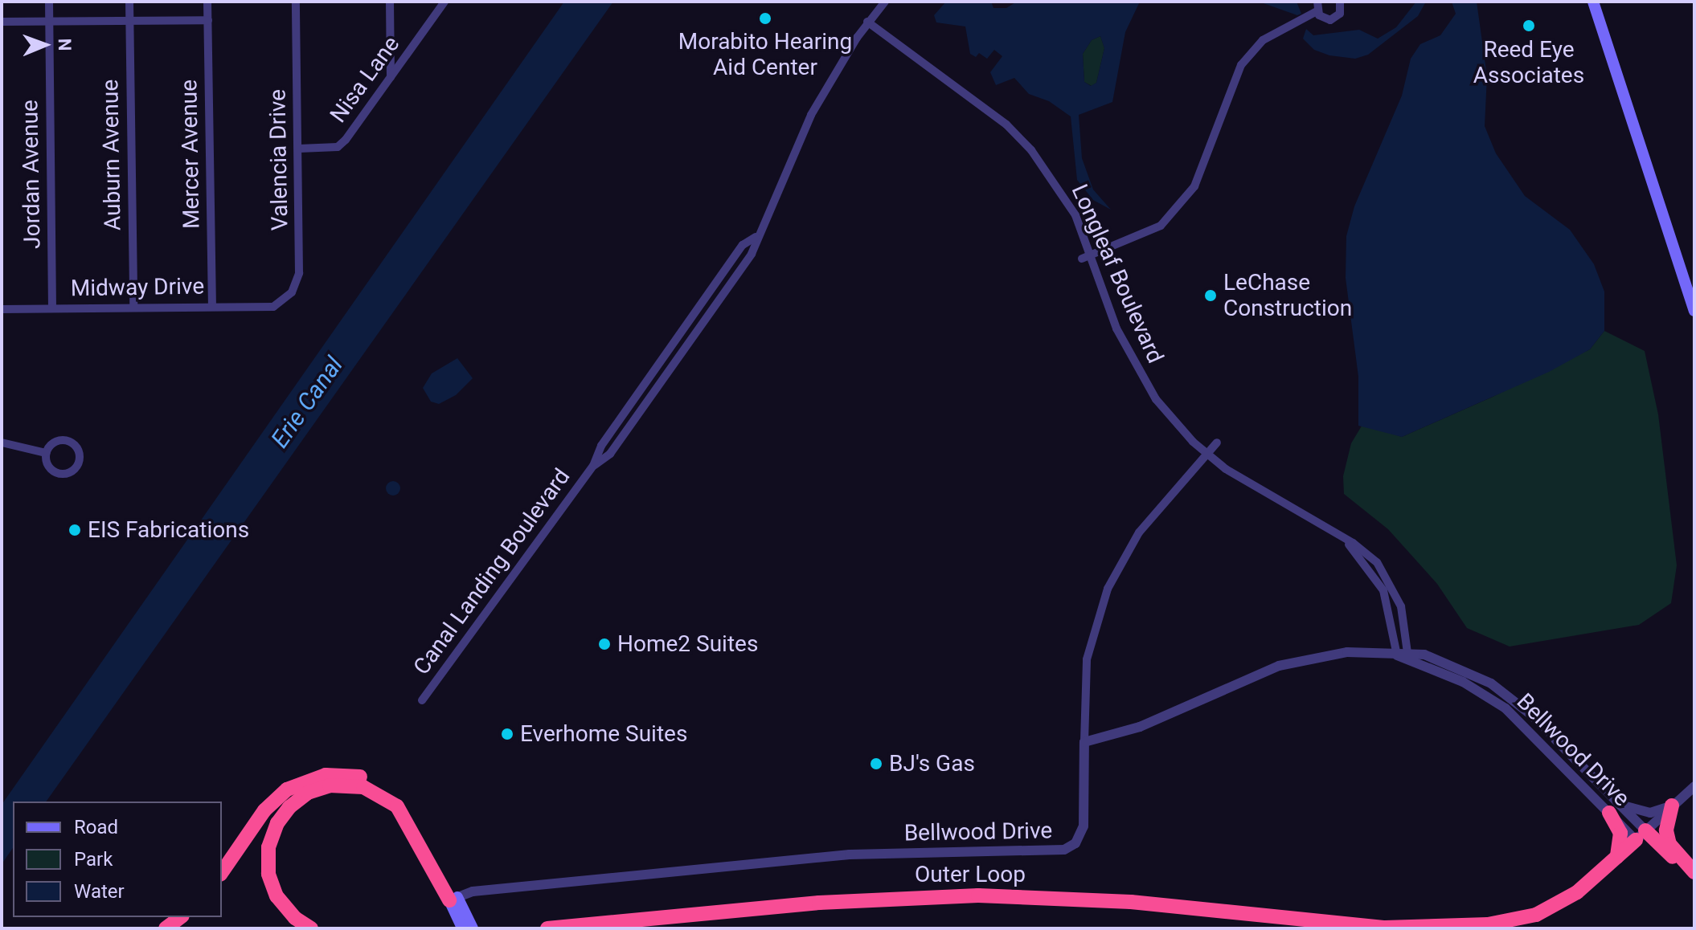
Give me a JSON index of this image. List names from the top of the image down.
{
  "streets": {
    "highway": ["Outer Loop"],
    "street": [
      "Nisa Lane",
      "Mercer Avenue",
      "Auburn Avenue",
      "Valencia Drive",
      "Jordan Avenue",
      "Longleaf Boulevard",
      "Midway Drive",
      "Canal Landing Boulevard",
      "Bellwood Drive"
    ]
  },
  "crossings": [
    ["Nisa Lane", "Valencia Drive"],
    ["Mercer Avenue", "Midway Drive"],
    ["Auburn Avenue", "Midway Drive"],
    ["Valencia Drive", "Midway Drive"],
    ["Jordan Avenue", "Midway Drive"],
    ["Longleaf Boulevard", "Canal Landing Boulevard"],
    ["Longleaf Boulevard", "Bellwood Drive"],
    ["Bellwood Drive", "Outer Loop"]
  ],
  "water": ["Erie Canal"],
  "places": [
    "Morabito Hearing Aid Center",
    "Reed Eye Associates",
    "LeChase Construction",
    "EIS Fabrications",
    "Home2 Suites",
    "Everhome Suites",
    "BJ's Gas"
  ],
  "legend": ["Road", "Park", "Water"],
  "north": "right"
}
